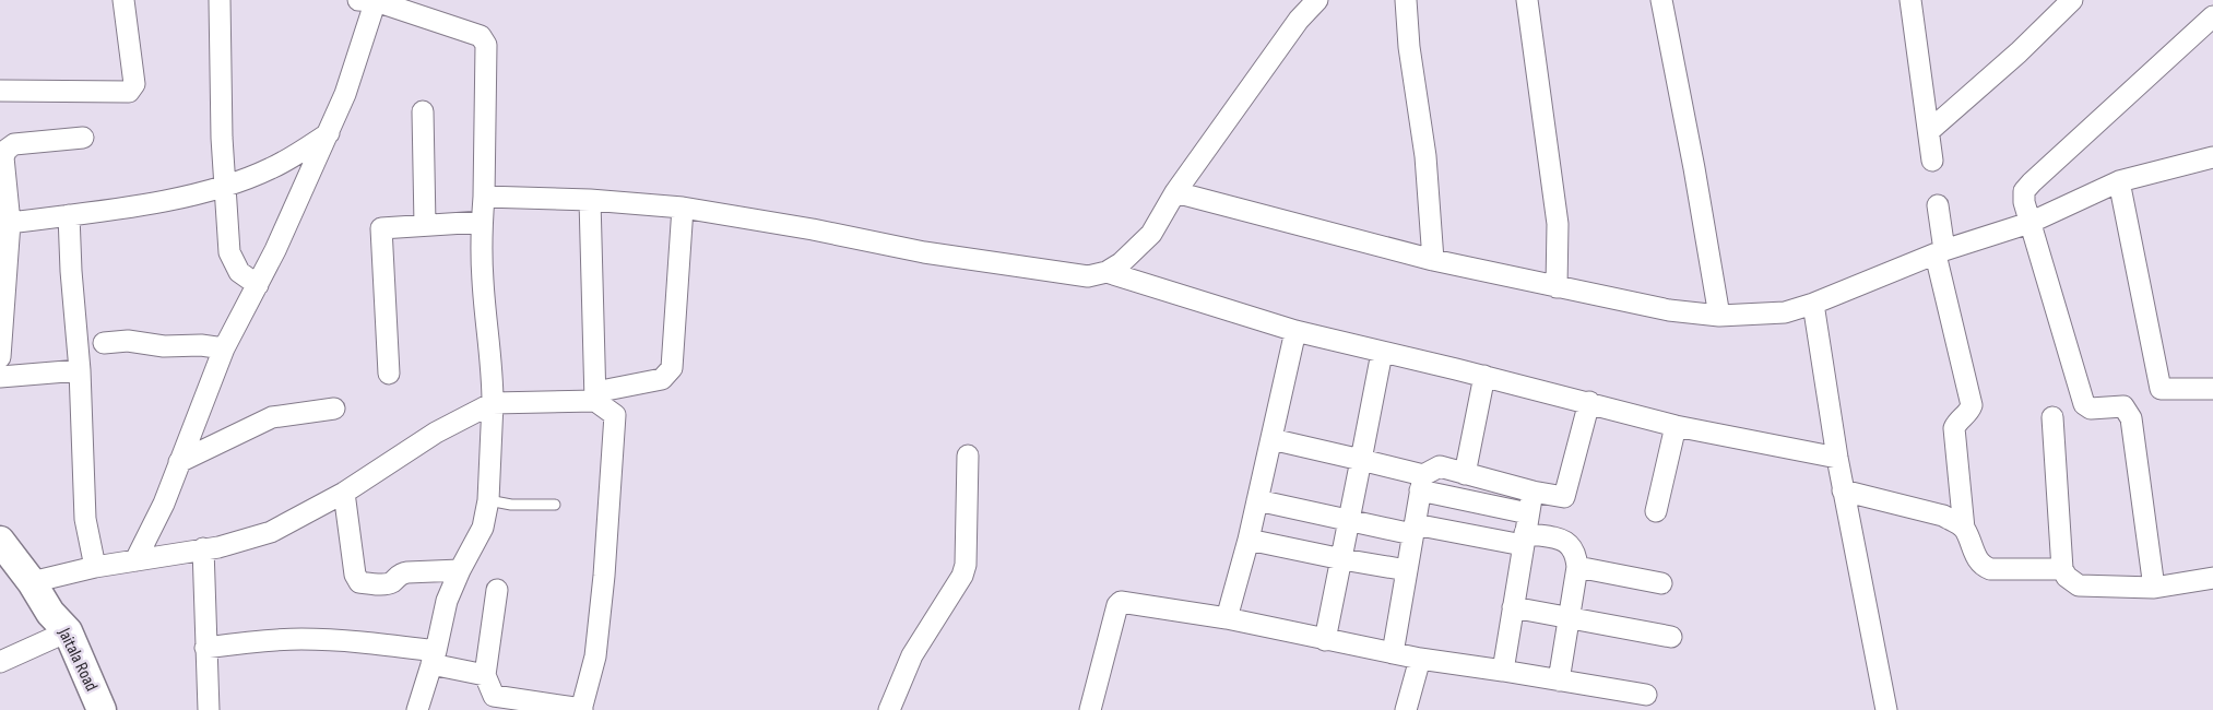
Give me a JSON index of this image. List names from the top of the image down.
{
  "streets": {
    "street": ["Jaitala Road"]
  }
}
